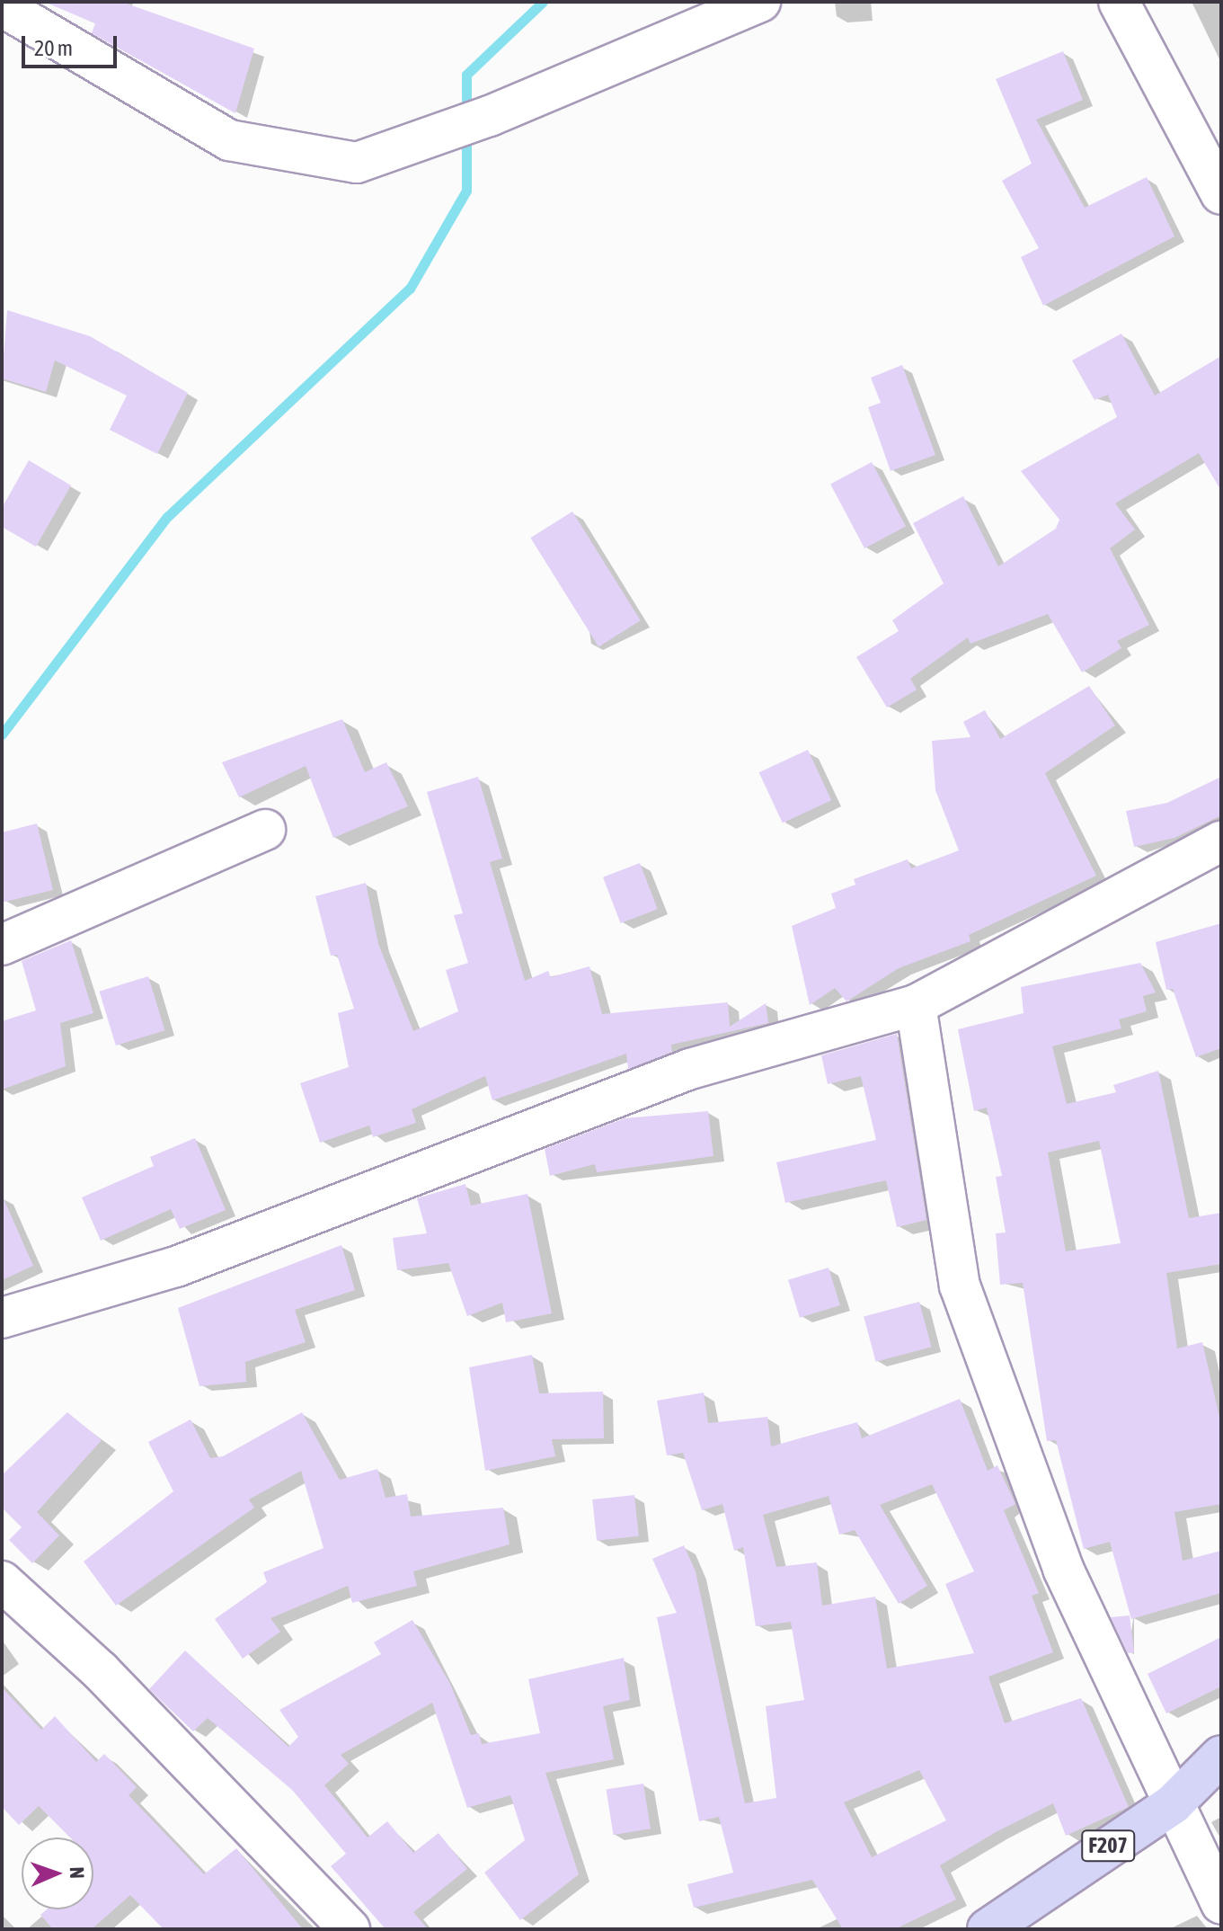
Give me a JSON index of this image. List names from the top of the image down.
{
  "streets": {
    "main road": ["F207"]
  },
  "scale_bar": "20 m",
  "north": "right"
}
